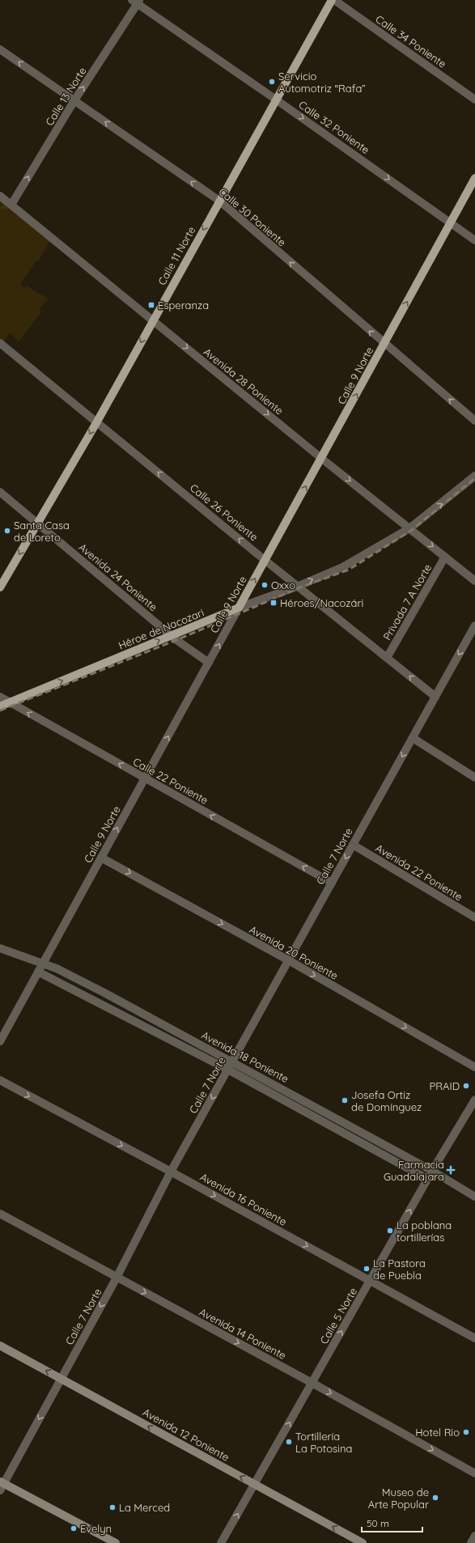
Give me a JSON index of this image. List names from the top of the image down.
{
  "streets": {
    "main road": [
      "Calle 11 Norte",
      "Calle 9 Norte",
      "Héroe de Nacozari",
      "Avenida 12 Poniente"
    ],
    "street": [
      "Calle 34 Poniente",
      "Calle 13 Norte",
      "Calle 32 Poniente",
      "Calle 30 Poniente",
      "Avenida 28 Poniente",
      "Calle 26 Poniente",
      "Avenida 24 Poniente",
      "Privada 7 A Norte",
      "Calle 22 Poniente",
      "Calle 7 Norte",
      "Avenida 22 Poniente",
      "Avenida 20 Poniente",
      "Avenida 18 Poniente",
      "Avenida 16 Poniente",
      "Calle 5 Norte",
      "Avenida 14 Poniente"
    ]
  },
  "crossings": [
    ["Calle 13 Norte", "Calle 32 Poniente"],
    ["Calle 13 Norte", "Calle 30 Poniente"],
    ["Calle 13 Norte", "Avenida 28 Poniente"],
    ["Calle 32 Poniente", "Calle 11 Norte"],
    ["Calle 32 Poniente", "Calle 9 Norte"],
    ["Calle 30 Poniente", "Calle 11 Norte"],
    ["Calle 30 Poniente", "Calle 9 Norte"],
    ["Calle 11 Norte", "Avenida 28 Poniente"],
    ["Calle 11 Norte", "Calle 26 Poniente"],
    ["Calle 11 Norte", "Avenida 24 Poniente"],
    ["Calle 9 Norte", "Avenida 28 Poniente"],
    ["Calle 9 Norte", "Calle 26 Poniente"],
    ["Calle 9 Norte", "Avenida 24 Poniente"],
    ["Calle 9 Norte", "Héroe de Nacozari"],
    ["Calle 9 Norte", "Calle 22 Poniente"],
    ["Calle 9 Norte", "Avenida 20 Poniente"],
    ["Calle 9 Norte", "Avenida 18 Poniente"],
    ["Avenida 28 Poniente", "Privada 7 A Norte"],
    ["Avenida 28 Poniente", "Héroe de Nacozari"],
    ["Calle 26 Poniente", "Privada 7 A Norte"],
    ["Calle 26 Poniente", "Héroe de Nacozari"],
    ["Calle 26 Poniente", "Calle 7 Norte"],
    ["Avenida 24 Poniente", "Héroe de Nacozari"],
    ["Héroe de Nacozari", "Calle 22 Poniente"],
    ["Calle 22 Poniente", "Calle 7 Norte"],
    ["Calle 7 Norte", "Avenida 22 Poniente"],
    ["Calle 7 Norte", "Avenida 20 Poniente"],
    ["Calle 7 Norte", "Avenida 18 Poniente"],
    ["Calle 7 Norte", "Avenida 16 Poniente"],
    ["Calle 7 Norte", "Avenida 14 Poniente"],
    ["Calle 7 Norte", "Avenida 12 Poniente"],
    ["Avenida 18 Poniente", "Calle 5 Norte"],
    ["Avenida 16 Poniente", "Calle 5 Norte"],
    ["Calle 5 Norte", "Avenida 14 Poniente"],
    ["Calle 5 Norte", "Avenida 12 Poniente"]
  ],
  "one_way": [
    "Calle 13 Norte",
    "Calle 32 Poniente",
    "Calle 30 Poniente",
    "Calle 11 Norte",
    "Calle 9 Norte",
    "Avenida 28 Poniente",
    "Calle 26 Poniente",
    "Héroe de Nacozari",
    "Calle 22 Poniente",
    "Calle 7 Norte",
    "Avenida 20 Poniente",
    "Avenida 16 Poniente",
    "Calle 5 Norte",
    "Avenida 14 Poniente",
    "Avenida 12 Poniente"
  ],
  "places": {
    "other": [
      "Servicio Automotriz “Rafa”",
      "Santa Casa de Loreto",
      "Oxxo",
      "PRAID",
      "Josefa Ortiz de Domínguez",
      "La poblana tortillerías",
      "La Pastora de Puebla",
      "Hotel Rio",
      "Tortillería La Potosina",
      "Museo de Arte Popular",
      "La Merced",
      "Evelyn"
    ],
    "transit": ["Esperanza", "Héroes/Nacozári"],
    "health": ["Farmacia Guadalajara"]
  },
  "scale_bar": "50 m"
}
